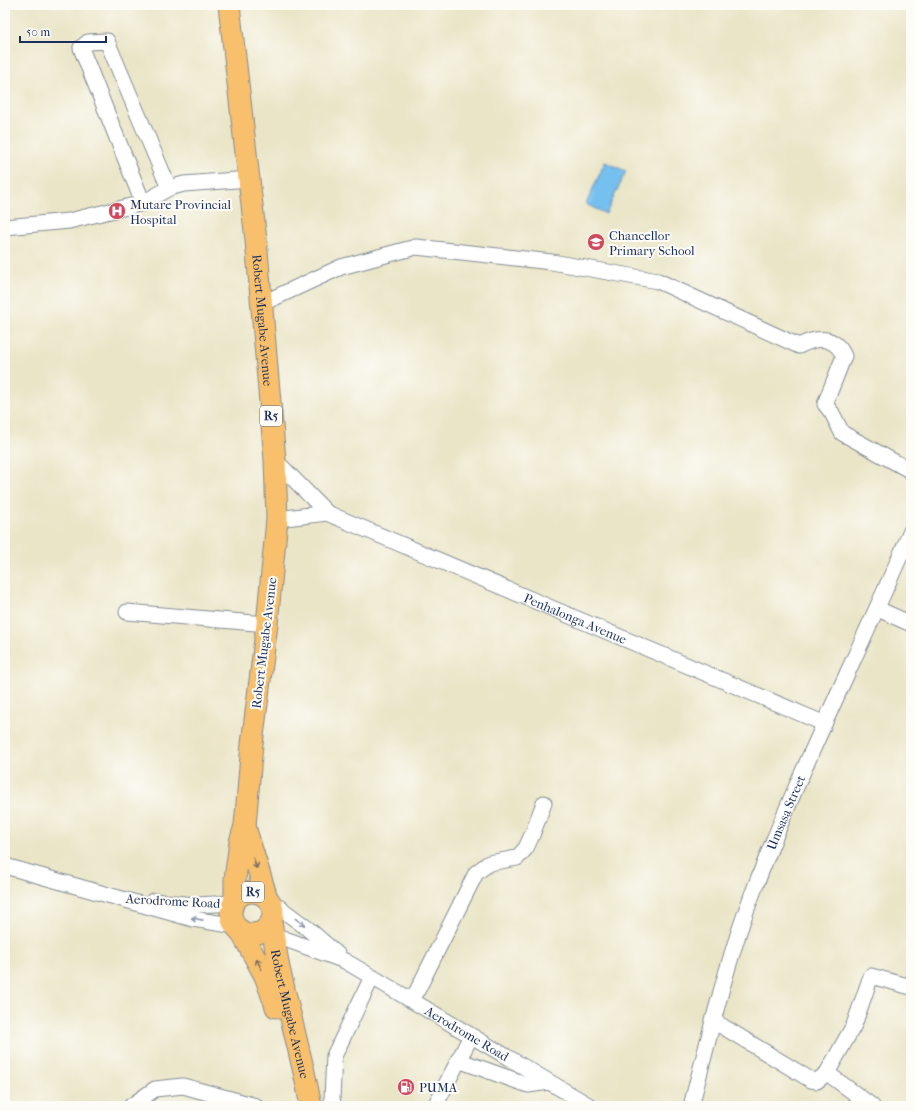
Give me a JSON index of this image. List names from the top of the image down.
{
  "streets": {
    "highway": ["Robert Mugabe Avenue", "R5"],
    "street": ["Penhalonga Avenue", "Umsasa Street", "Aerodrome Road"]
  },
  "crossings": [
    ["Robert Mugabe Avenue", "R5"],
    ["Robert Mugabe Avenue", "Penhalonga Avenue"],
    ["Robert Mugabe Avenue", "Aerodrome Road"],
    ["R5", "Aerodrome Road"],
    ["Penhalonga Avenue", "Umsasa Street"]
  ],
  "places": {
    "hospital": ["Mutare Provincial Hospital"],
    "school or university": ["Chancellor Primary School"],
    "fuel station": ["PUMA"]
  },
  "scale_bar": "50 m"
}
